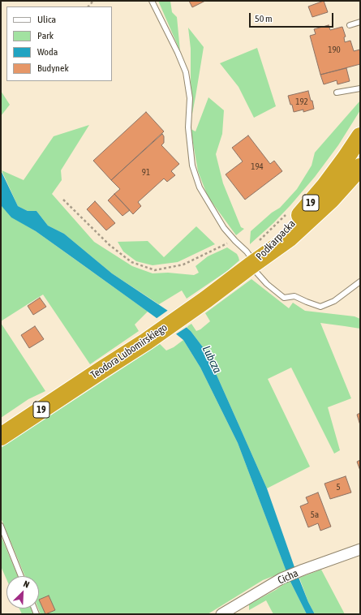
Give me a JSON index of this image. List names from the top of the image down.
{
  "streets": {
    "highway": ["19", "Podkarpacka", "Teodora Lubomirskiego"],
    "street": ["Cicha"]
  },
  "crossings": [
    ["Podkarpacka", "Teodora Lubomirskiego"]
  ],
  "water": ["Lubcza"],
  "house_numbers": [
    "190",
    "192",
    "194",
    "91",
    "5",
    "5a"
  ],
  "legend": [
    "Ulica",
    "Park",
    "Woda",
    "Budynek"
  ],
  "scale_bar": "50 m",
  "north": "top right"
}
